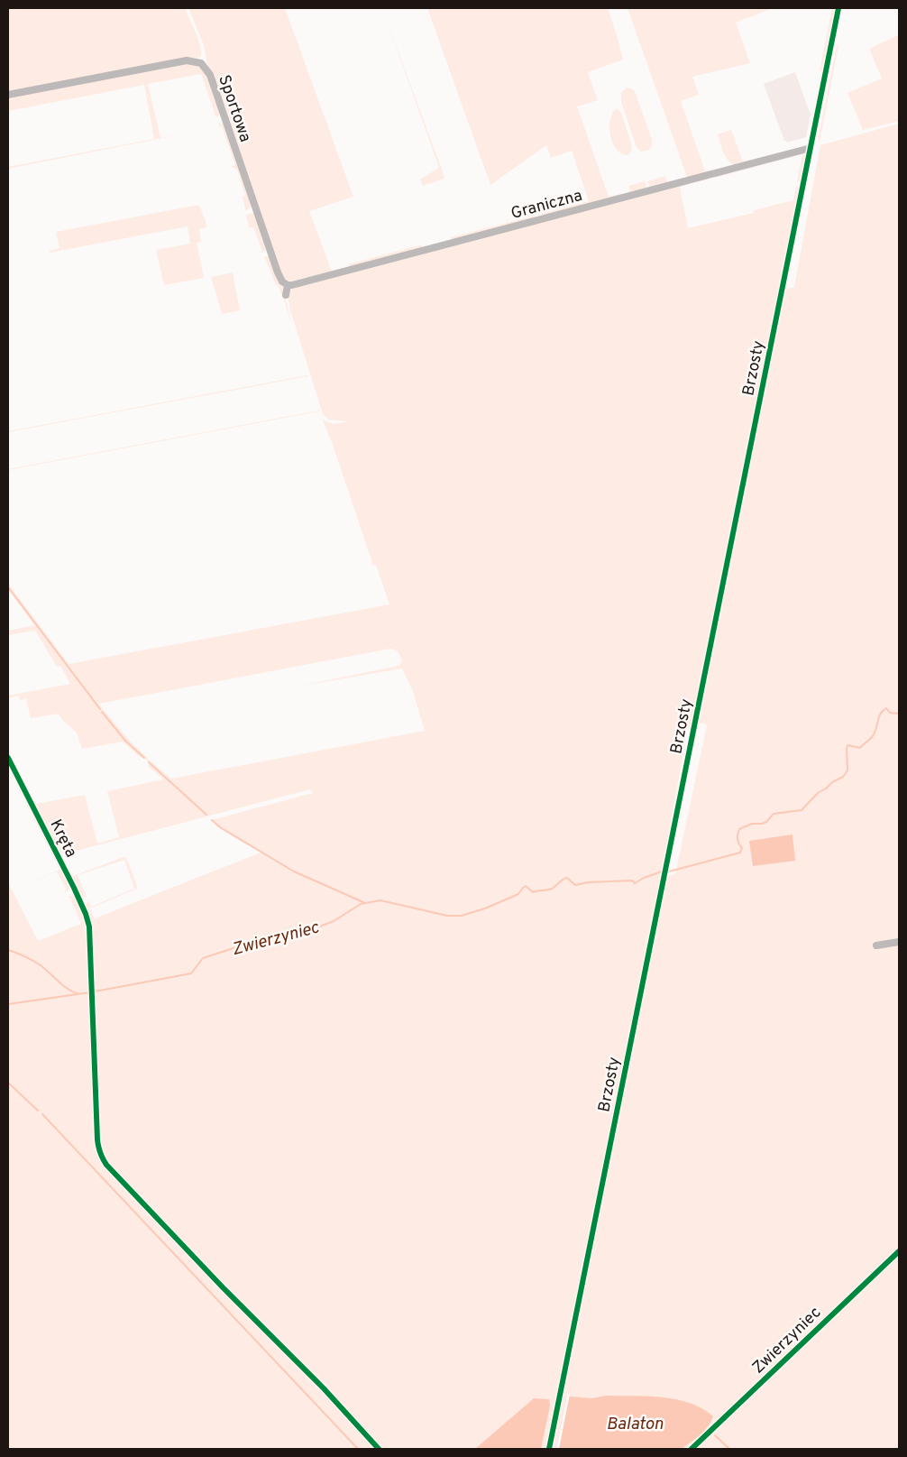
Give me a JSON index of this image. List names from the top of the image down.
{
  "streets": {
    "street": [
      "Sportowa",
      "Graniczna",
      "Brzosty",
      "Kręta",
      "Zwierzyniec"
    ]
  },
  "crossings": [
    ["Sportowa", "Graniczna"],
    ["Graniczna", "Brzosty"]
  ],
  "water": ["Zwierzyniec", "Balaton"]
}
